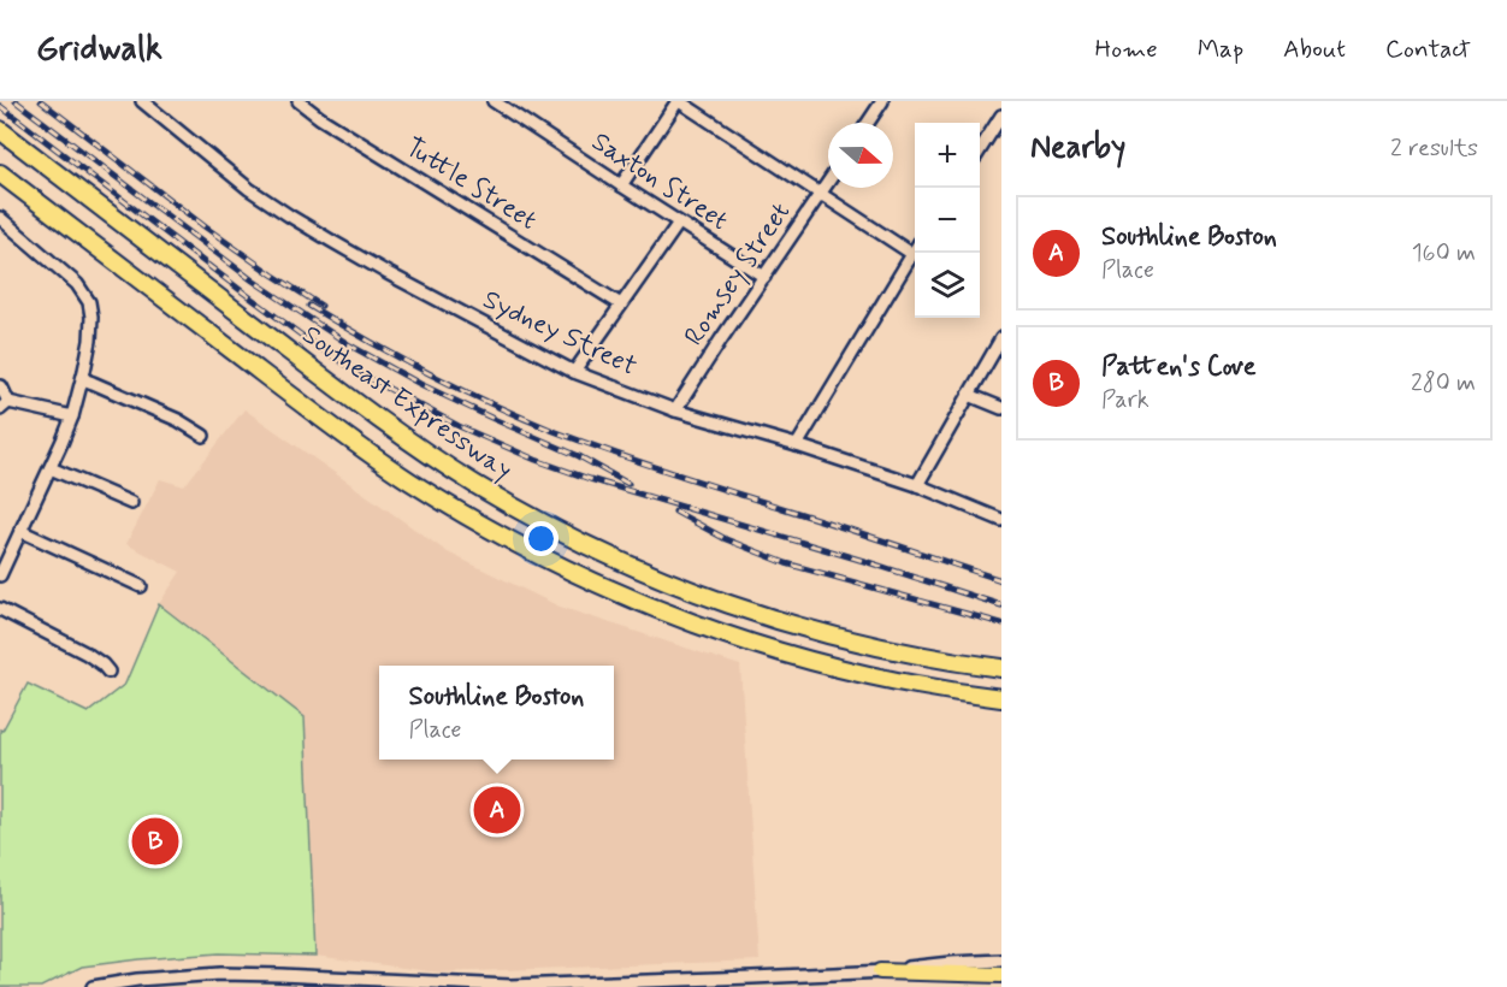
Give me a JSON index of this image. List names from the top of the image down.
{
  "streets": {
    "highway": ["Southeast Expressway"],
    "street": [
      "Saxton Street",
      "Tuttle Street",
      "Romsey Street",
      "Sydney Street"
    ]
  },
  "crossings": [
    ["Saxton Street", "Romsey Street"],
    ["Romsey Street", "Sydney Street"]
  ],
  "north": "right",
  "page": {
    "header": "Gridwalk",
    "nav": [
      "Home",
      "Map",
      "About",
      "Contact"
    ],
    "heading": ["Nearby", "2 results"],
    "map_buttons": ["+", "−"],
    "list": [
      {
        "mark": "A",
        "name": "Southline Boston",
        "note": "Place",
        "value": "160 m"
      },
      {
        "mark": "B",
        "name": "Patten's Cove",
        "note": "Park",
        "value": "280 m"
      }
    ],
    "popup": ["Southline Boston", "Place"],
    "pins": ["A", "B"]
  }
}
